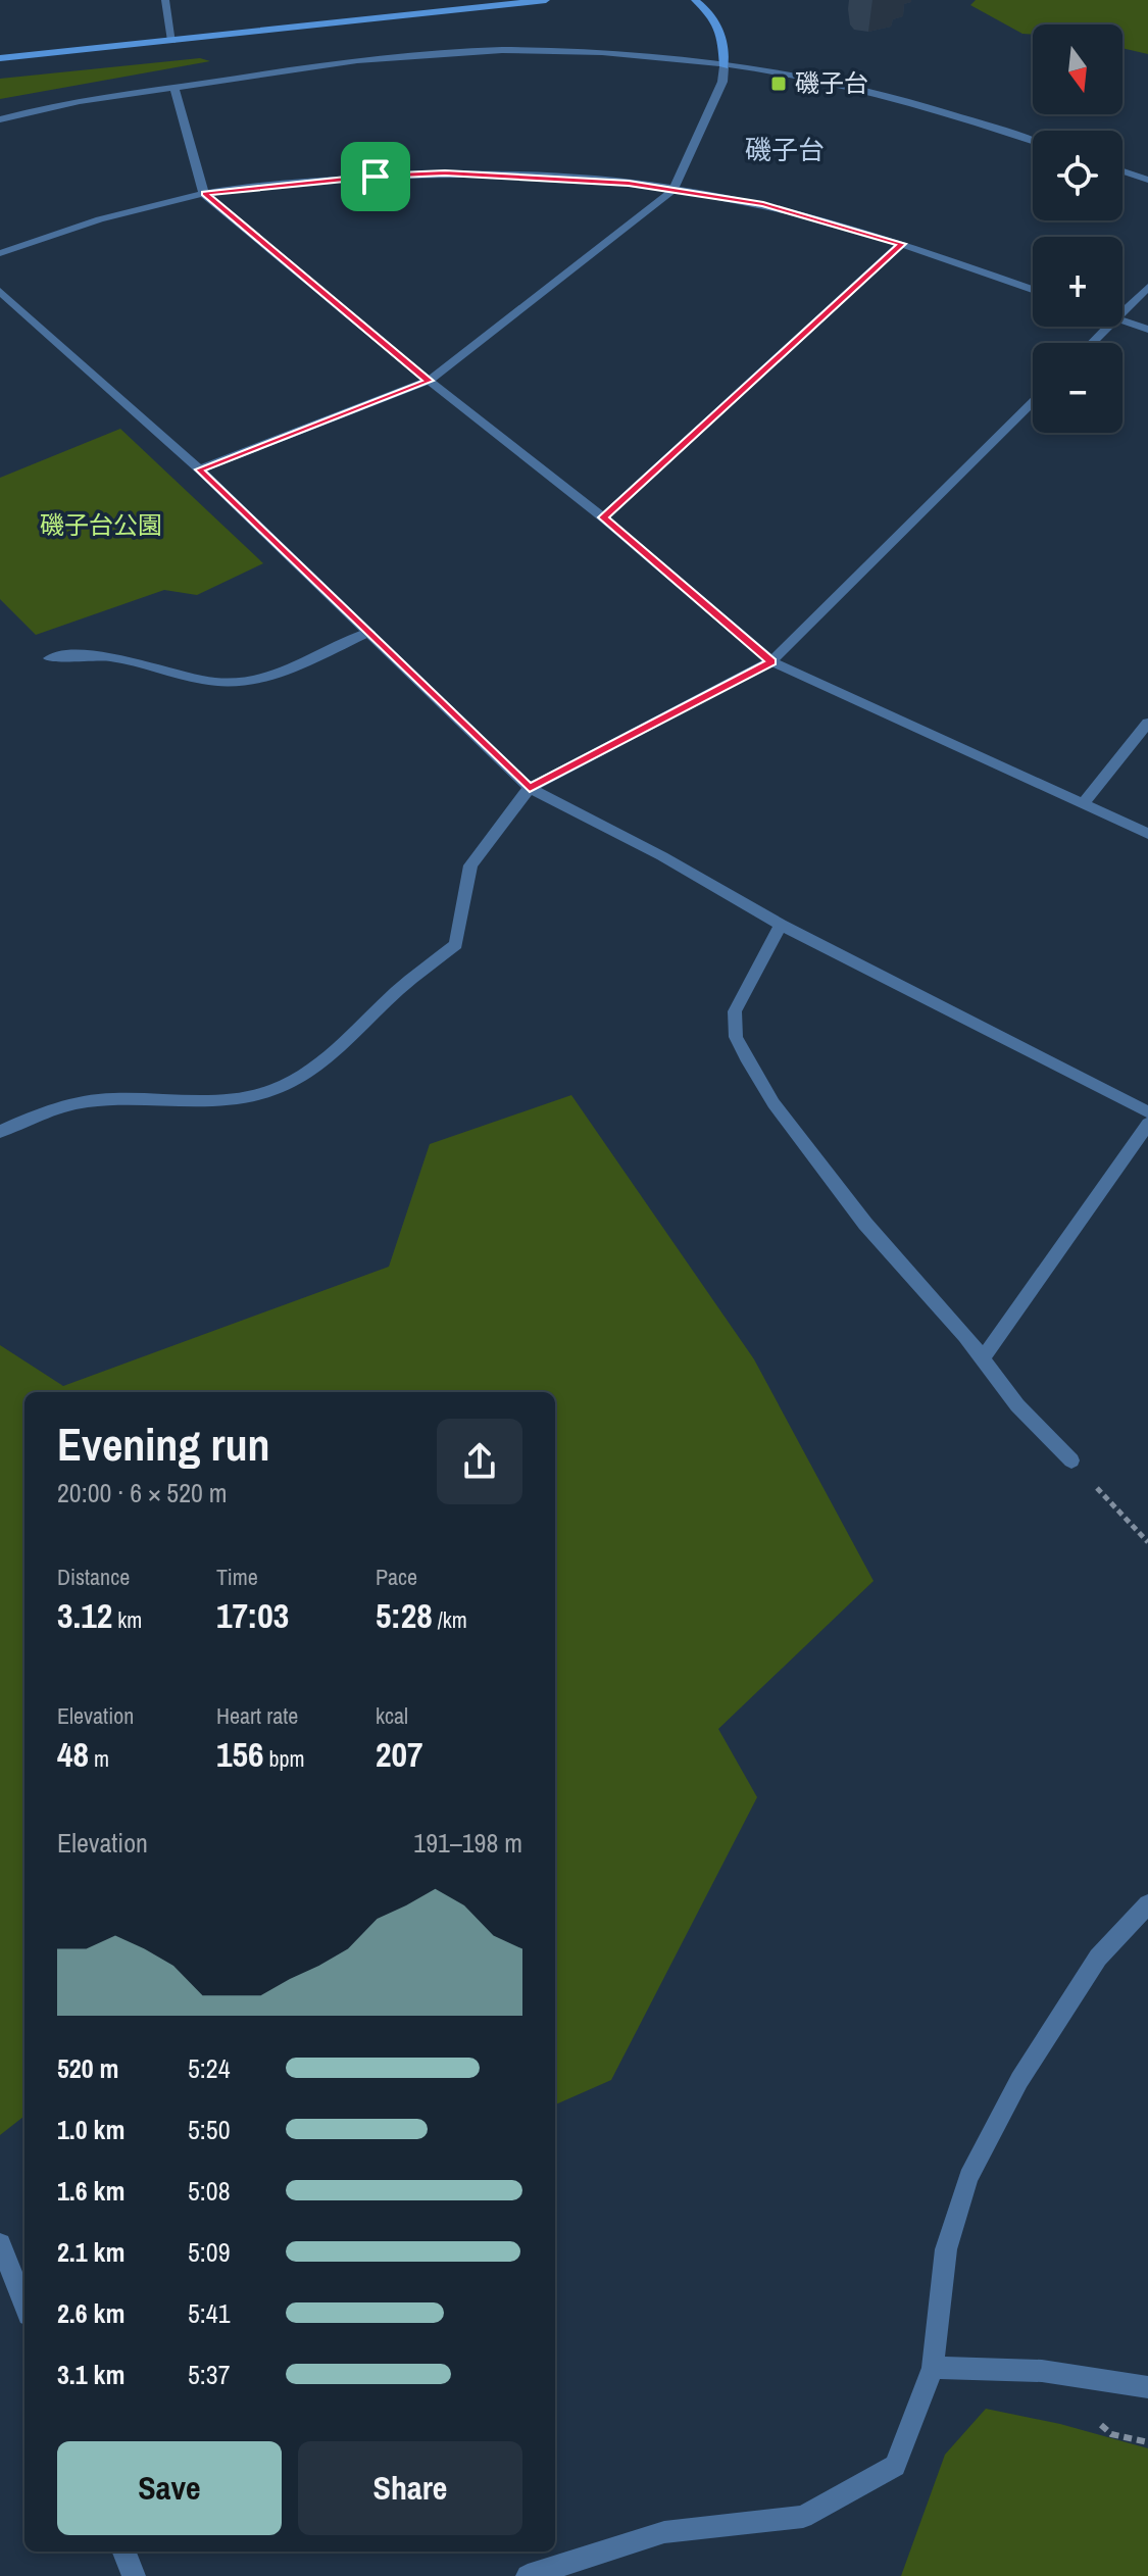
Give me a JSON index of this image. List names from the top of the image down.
{
  "districts": ["磯子台"],
  "parks": ["磯子台公園"],
  "places": {
    "transit": ["磯子台"]
  },
  "north": "bottom",
  "page": {
    "map_buttons": ["+", "−"],
    "heading": ["Evening run", "20:00 · 6 × 520 m"],
    "stats": [
      ["Distance", "3.12 km"],
      ["Time", "17:03"],
      ["Pace", "5:28 /km"],
      ["Elevation", "48 m"],
      ["Heart rate", "156 bpm"],
      ["kcal", "207"]
    ],
    "chart": ["Elevation", "191–198 m"],
    "list": [
      {
        "name": "520 m",
        "note": "5:24"
      },
      {
        "name": "1.0 km",
        "note": "5:50"
      },
      {
        "name": "1.6 km",
        "note": "5:08"
      },
      {
        "name": "2.1 km",
        "note": "5:09"
      },
      {
        "name": "2.6 km",
        "note": "5:41"
      },
      {
        "name": "3.1 km",
        "note": "5:37"
      }
    ],
    "buttons": ["Save", "Share"]
  }
}
